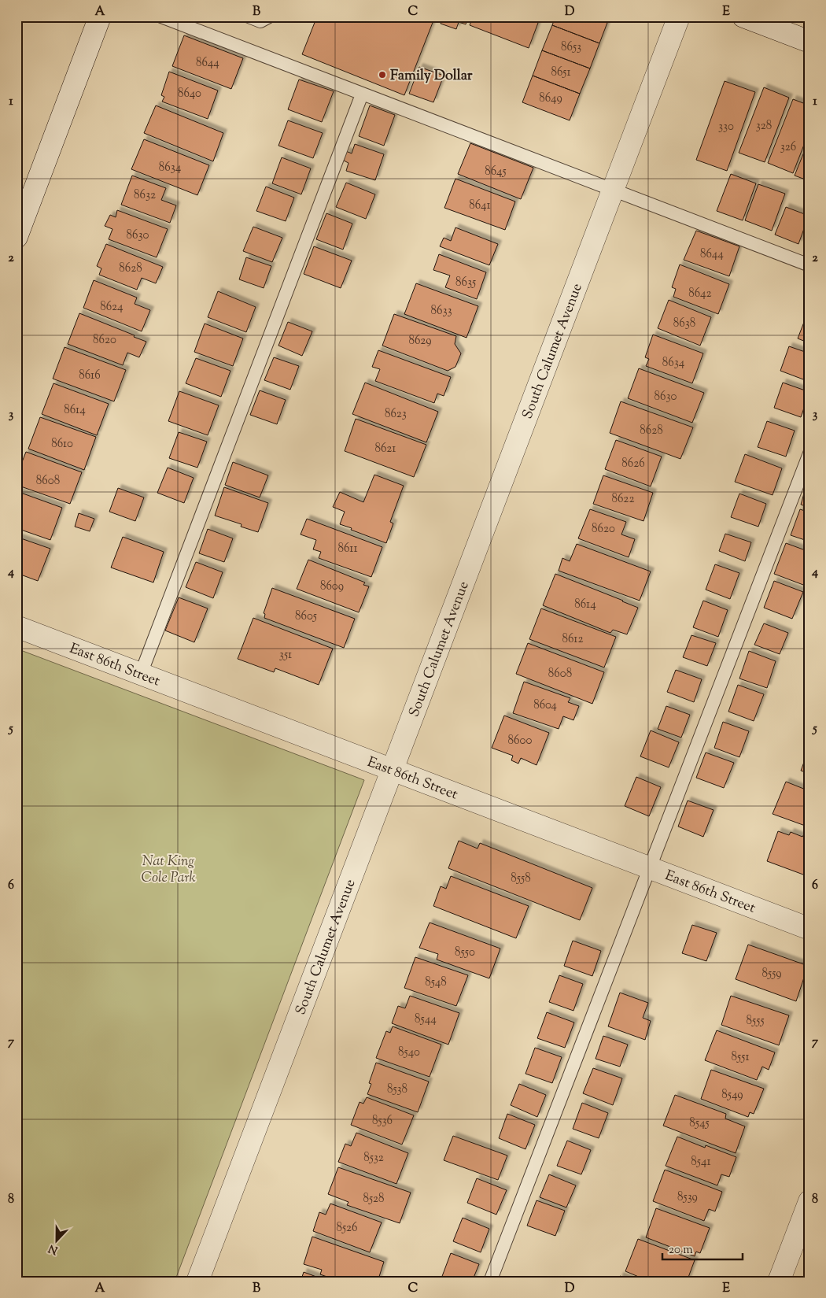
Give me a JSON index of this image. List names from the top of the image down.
{
  "streets": {
    "street": ["South Calumet Avenue", "East 86th Street"]
  },
  "crossings": [
    ["South Calumet Avenue", "East 86th Street"]
  ],
  "parks": ["Nat King Cole Park"],
  "places": ["Family Dollar"],
  "house_numbers": [
    "8653",
    "8644",
    "8651",
    "8640",
    "8649",
    "328",
    "330",
    "326",
    "8634",
    "8645",
    "8632",
    "8641",
    "8630",
    "8644",
    "8628",
    "8635",
    "8642",
    "8624",
    "8633",
    "8638",
    "8620",
    "8629",
    "8634",
    "8616",
    "8630",
    "8614",
    "8623",
    "8628",
    "8610",
    "8621",
    "8626",
    "8608",
    "8622",
    "8620",
    "8611",
    "8609",
    "8614",
    "8605",
    "8612",
    "351",
    "8608",
    "8604",
    "8600",
    "8558",
    "8550",
    "8559",
    "8548",
    "8544",
    "8555",
    "8540",
    "8551",
    "8538",
    "8549",
    "8536",
    "8545",
    "8532",
    "8541",
    "8539",
    "8528",
    "8526"
  ],
  "scale_bar": "20 m",
  "north": "bottom",
  "grid": {
    "columns": [
      "A",
      "B",
      "C",
      "D",
      "E"
    ],
    "rows": [
      "1",
      "2",
      "3",
      "4",
      "5",
      "6",
      "7",
      "8"
    ]
  }
}
